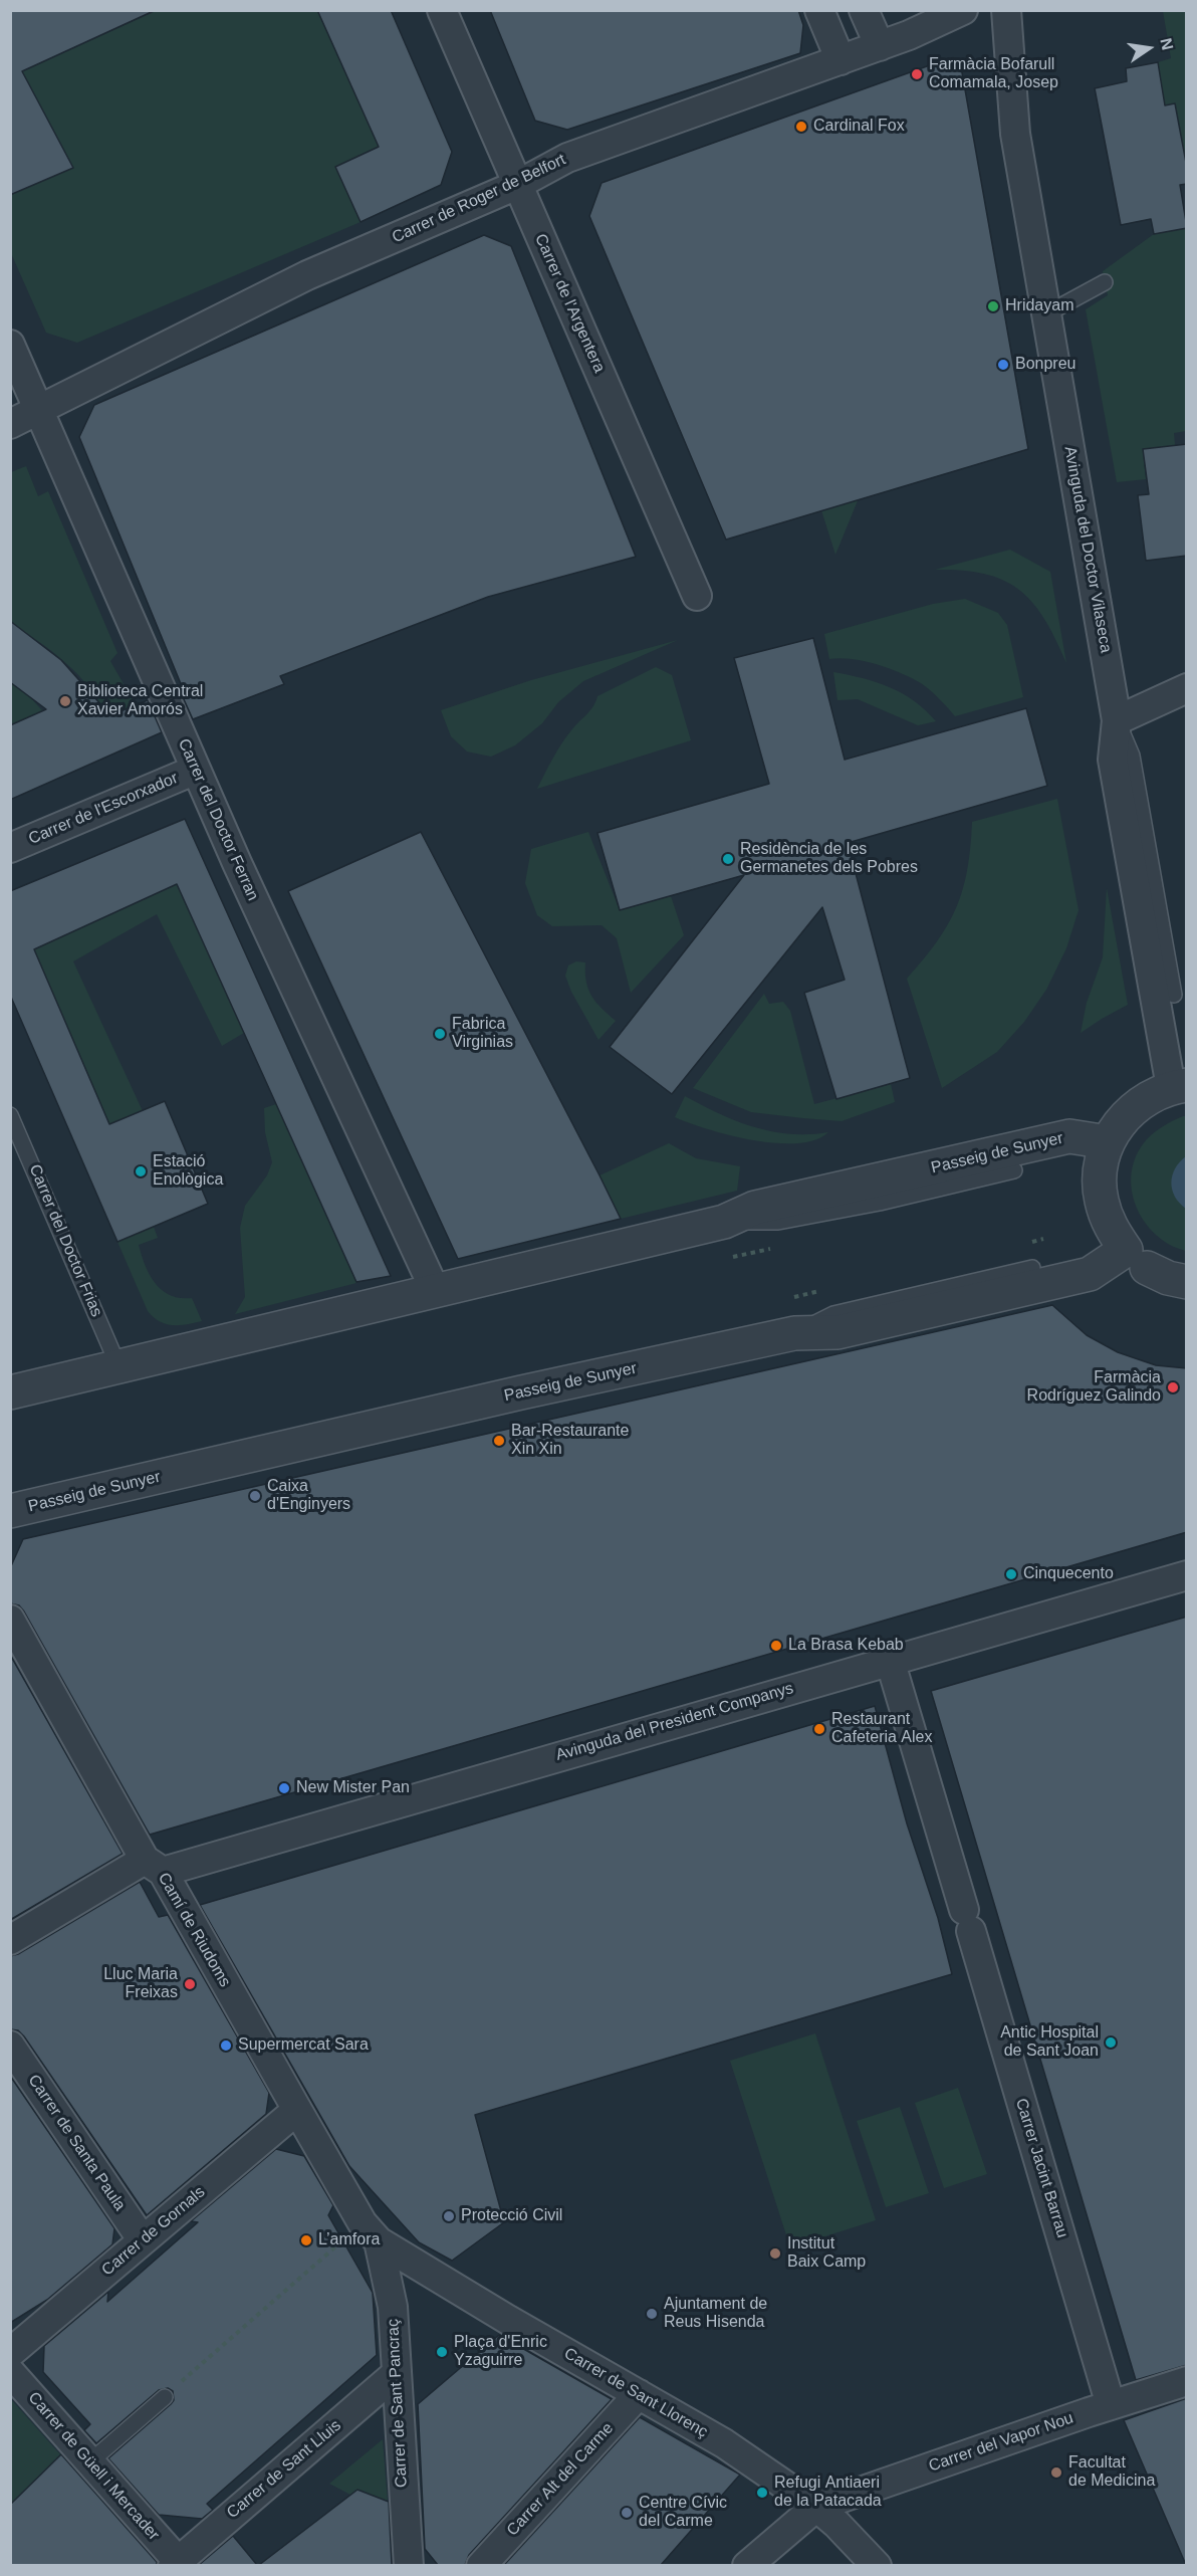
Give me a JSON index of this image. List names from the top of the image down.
{
  "streets": {
    "street": [
      "Carrer de Roger de Belfort",
      "Carrer de l'Argentera",
      "Avinguda del Doctor Vilaseca",
      "Carrer de l'Escorxador",
      "Carrer del Doctor Ferran",
      "Passeig de Sunyer",
      "Avinguda del President Companys",
      "Camí de Riudoms",
      "Carrer de Santa Paula",
      "Carrer Jacint Barrau",
      "Carrer de Gornals",
      "Carrer de Sant Llorenç",
      "Carrer de Sant Pancraç",
      "Carrer del Vapor Nou",
      "Carrer de Güell i Mercader",
      "Carrer de Sant Lluis",
      "Carrer Alt del Carme"
    ],
    "lane": ["Carrer del Doctor Frias"]
  },
  "crossings": [
    ["Carrer de Roger de Belfort", "Carrer de l'Argentera"],
    ["Carrer de Roger de Belfort", "Carrer del Doctor Ferran"],
    ["Carrer de l'Escorxador", "Carrer del Doctor Ferran"],
    ["Carrer del Doctor Ferran", "Passeig de Sunyer"],
    ["Passeig de Sunyer", "Carrer del Doctor Frias"],
    ["Avinguda del President Companys", "Camí de Riudoms"],
    ["Avinguda del President Companys", "Carrer Jacint Barrau"],
    ["Camí de Riudoms", "Carrer de Gornals"],
    ["Camí de Riudoms", "Carrer de Sant Llorenç"],
    ["Camí de Riudoms", "Carrer de Sant Pancraç"],
    ["Carrer de Santa Paula", "Carrer de Gornals"],
    ["Carrer Jacint Barrau", "Carrer del Vapor Nou"],
    ["Carrer de Sant Llorenç", "Carrer de Sant Pancraç"],
    ["Carrer de Sant Llorenç", "Carrer del Vapor Nou"],
    ["Carrer de Sant Llorenç", "Carrer Alt del Carme"],
    ["Carrer de Sant Pancraç", "Carrer de Sant Lluis"],
    ["Carrer de Güell i Mercader", "Carrer de Sant Lluis"]
  ],
  "places": [
    "Farmàcia Bofarull Comamala, Josep",
    "Cardinal Fox",
    "Hridayam",
    "Bonpreu",
    "Biblioteca Central Xavier Amorós",
    "Residència de les Germanetes dels Pobres",
    "Fabrica Virginias",
    "Estació Enològica",
    "Farmàcia Rodríguez Galindo",
    "Bar-Restaurante Xin Xin",
    "Caixa d'Enginyers",
    "Cinquecento",
    "La Brasa Kebab",
    "Restaurant Cafeteria Alex",
    "New Mister Pan",
    "Lluc Maria Freixas",
    "Antic Hospital de Sant Joan",
    "Supermercat Sara",
    "Protecció Civil",
    "L’amfora",
    "Institut Baix Camp",
    "Ajuntament de Reus Hisenda",
    "Plaça d'Enric Yzaguirre",
    "Facultat de Medicina",
    "Refugi Antiaeri de la Patacada",
    "Centre Cívic del Carme"
  ],
  "north": "right"
}
